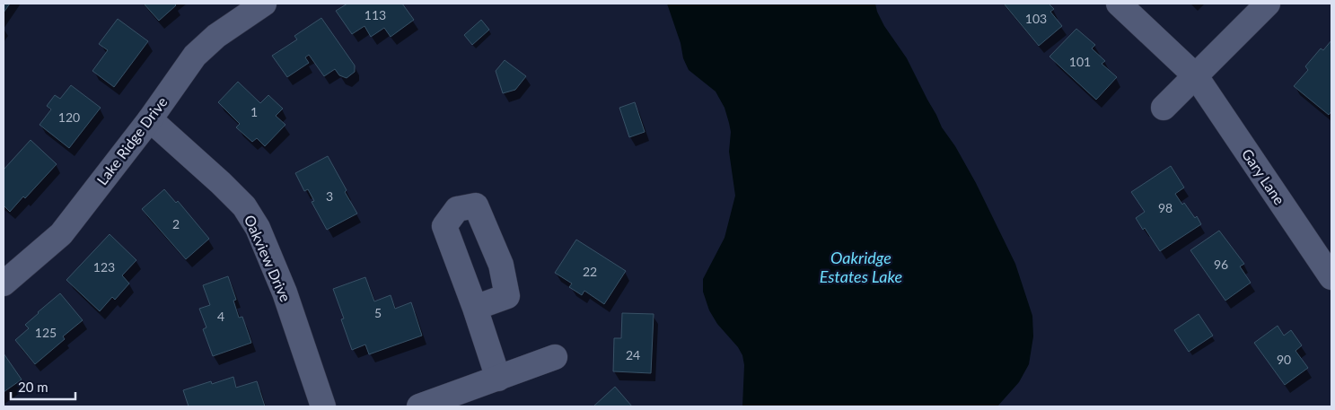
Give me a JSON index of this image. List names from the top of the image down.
{
  "streets": {
    "street": ["Lake Ridge Drive", "Gary Lane", "Oakview Drive"]
  },
  "crossings": [
    ["Lake Ridge Drive", "Oakview Drive"]
  ],
  "water": ["Oakridge Estates Lake"],
  "house_numbers": [
    "113",
    "103",
    "101",
    "1",
    "120",
    "3",
    "98",
    "2",
    "96",
    "123",
    "22",
    "5",
    "4",
    "125",
    "24",
    "90"
  ],
  "scale_bar": "20 m"
}
